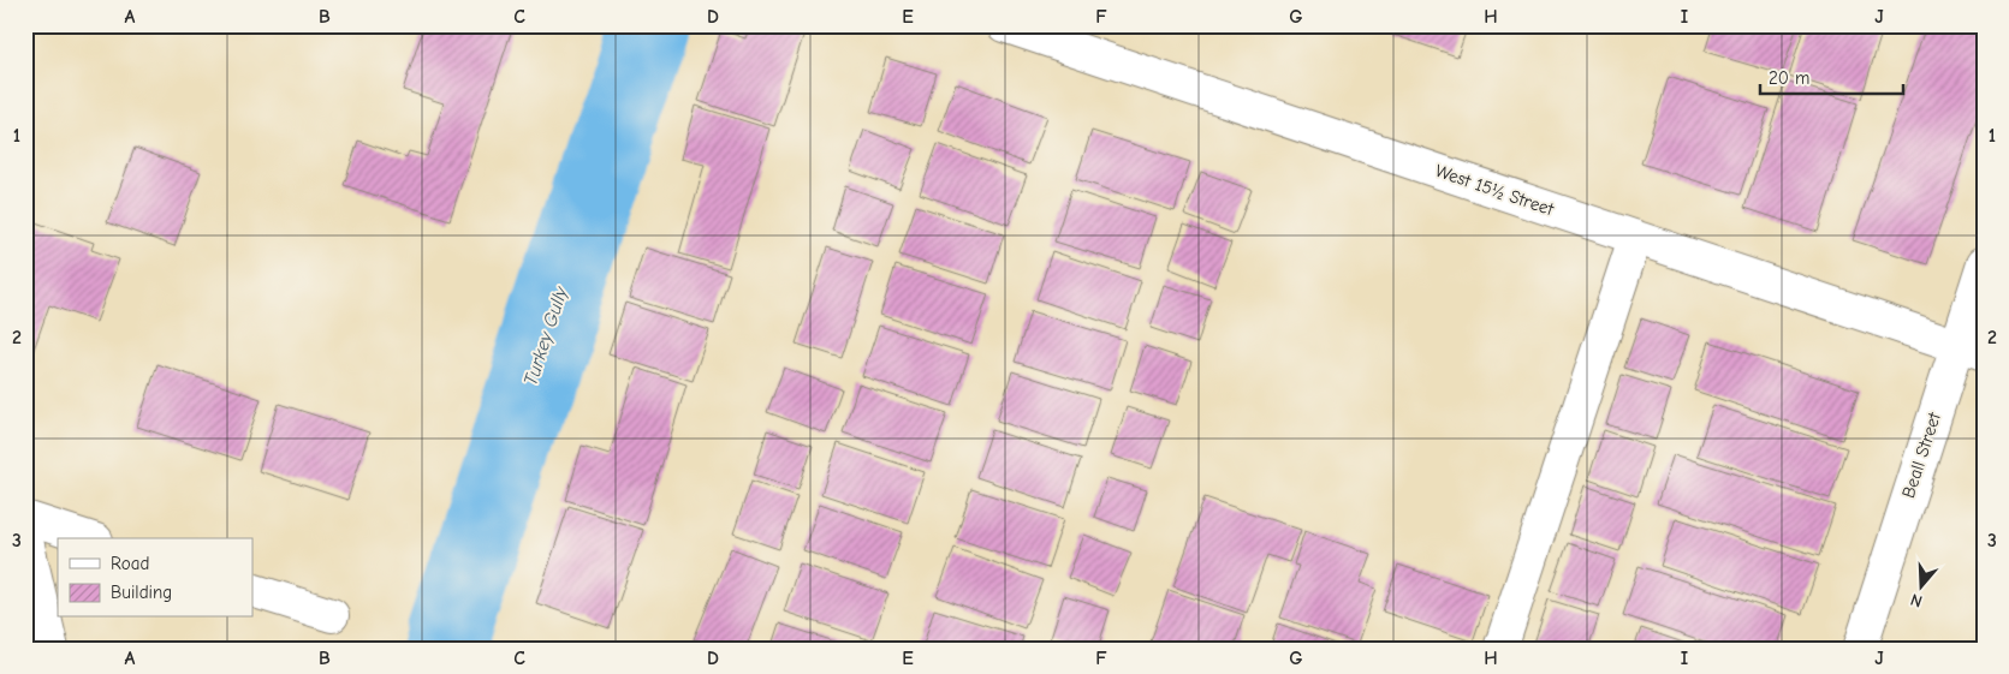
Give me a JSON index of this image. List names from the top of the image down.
{
  "streets": {
    "street": ["West 15½ Street", "Beall Street"]
  },
  "crossings": [
    ["West 15½ Street", "Beall Street"]
  ],
  "water": ["Turkey Gully"],
  "legend": ["Road", "Building"],
  "scale_bar": "20 m",
  "north": "bottom",
  "grid": {
    "columns": [
      "A",
      "B",
      "C",
      "D",
      "E",
      "F",
      "G",
      "H",
      "I",
      "J"
    ],
    "rows": ["1", "2", "3"]
  }
}
